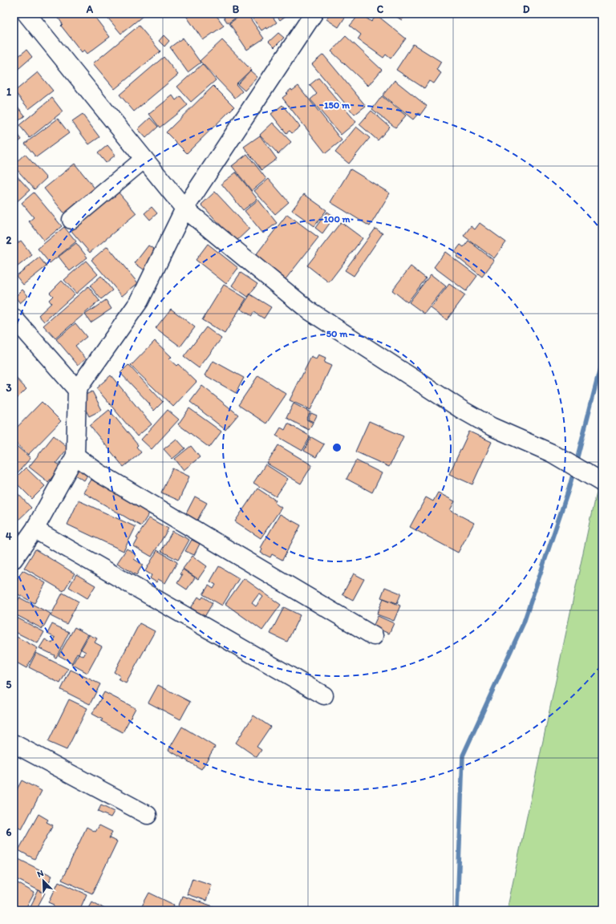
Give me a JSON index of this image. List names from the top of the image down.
{
  "north": "top left",
  "grid": {
    "columns": [
      "A",
      "B",
      "C",
      "D"
    ],
    "rows": [
      "1",
      "2",
      "3",
      "4",
      "5",
      "6"
    ]
  },
  "rings": ["150 m", "100 m", "50 m"]
}
